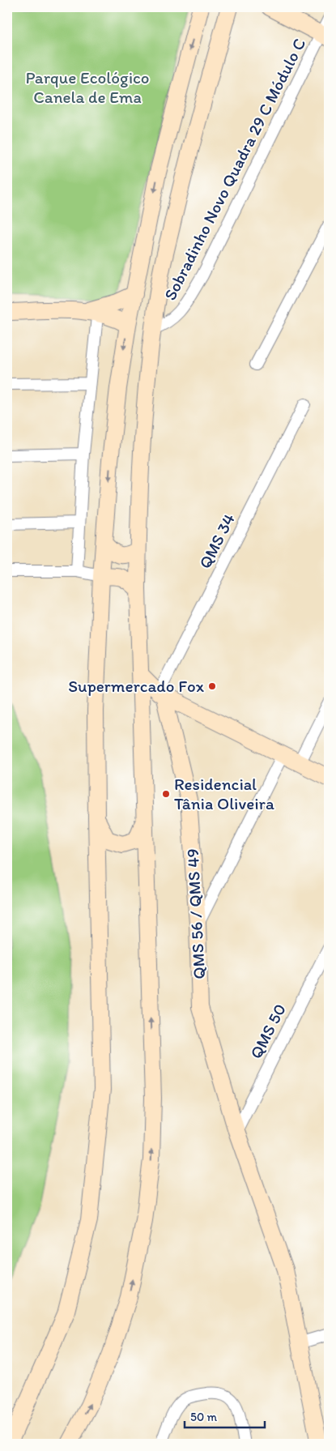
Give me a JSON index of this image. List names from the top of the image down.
{
  "streets": {
    "main road": ["QMS 56 / QMS 49"],
    "street": ["Sobradinho Novo Quadra 29 C Módulo C", "QMS 34", "QMS 50"]
  },
  "crossings": [
    ["QMS 34", "QMS 56 / QMS 49"],
    ["QMS 56 / QMS 49", "QMS 50"]
  ],
  "parks": ["Parque Ecológico Canela de Ema"],
  "places": ["Supermercado Fox", "Residencial Tânia Oliveira"],
  "scale_bar": "50 m"
}
